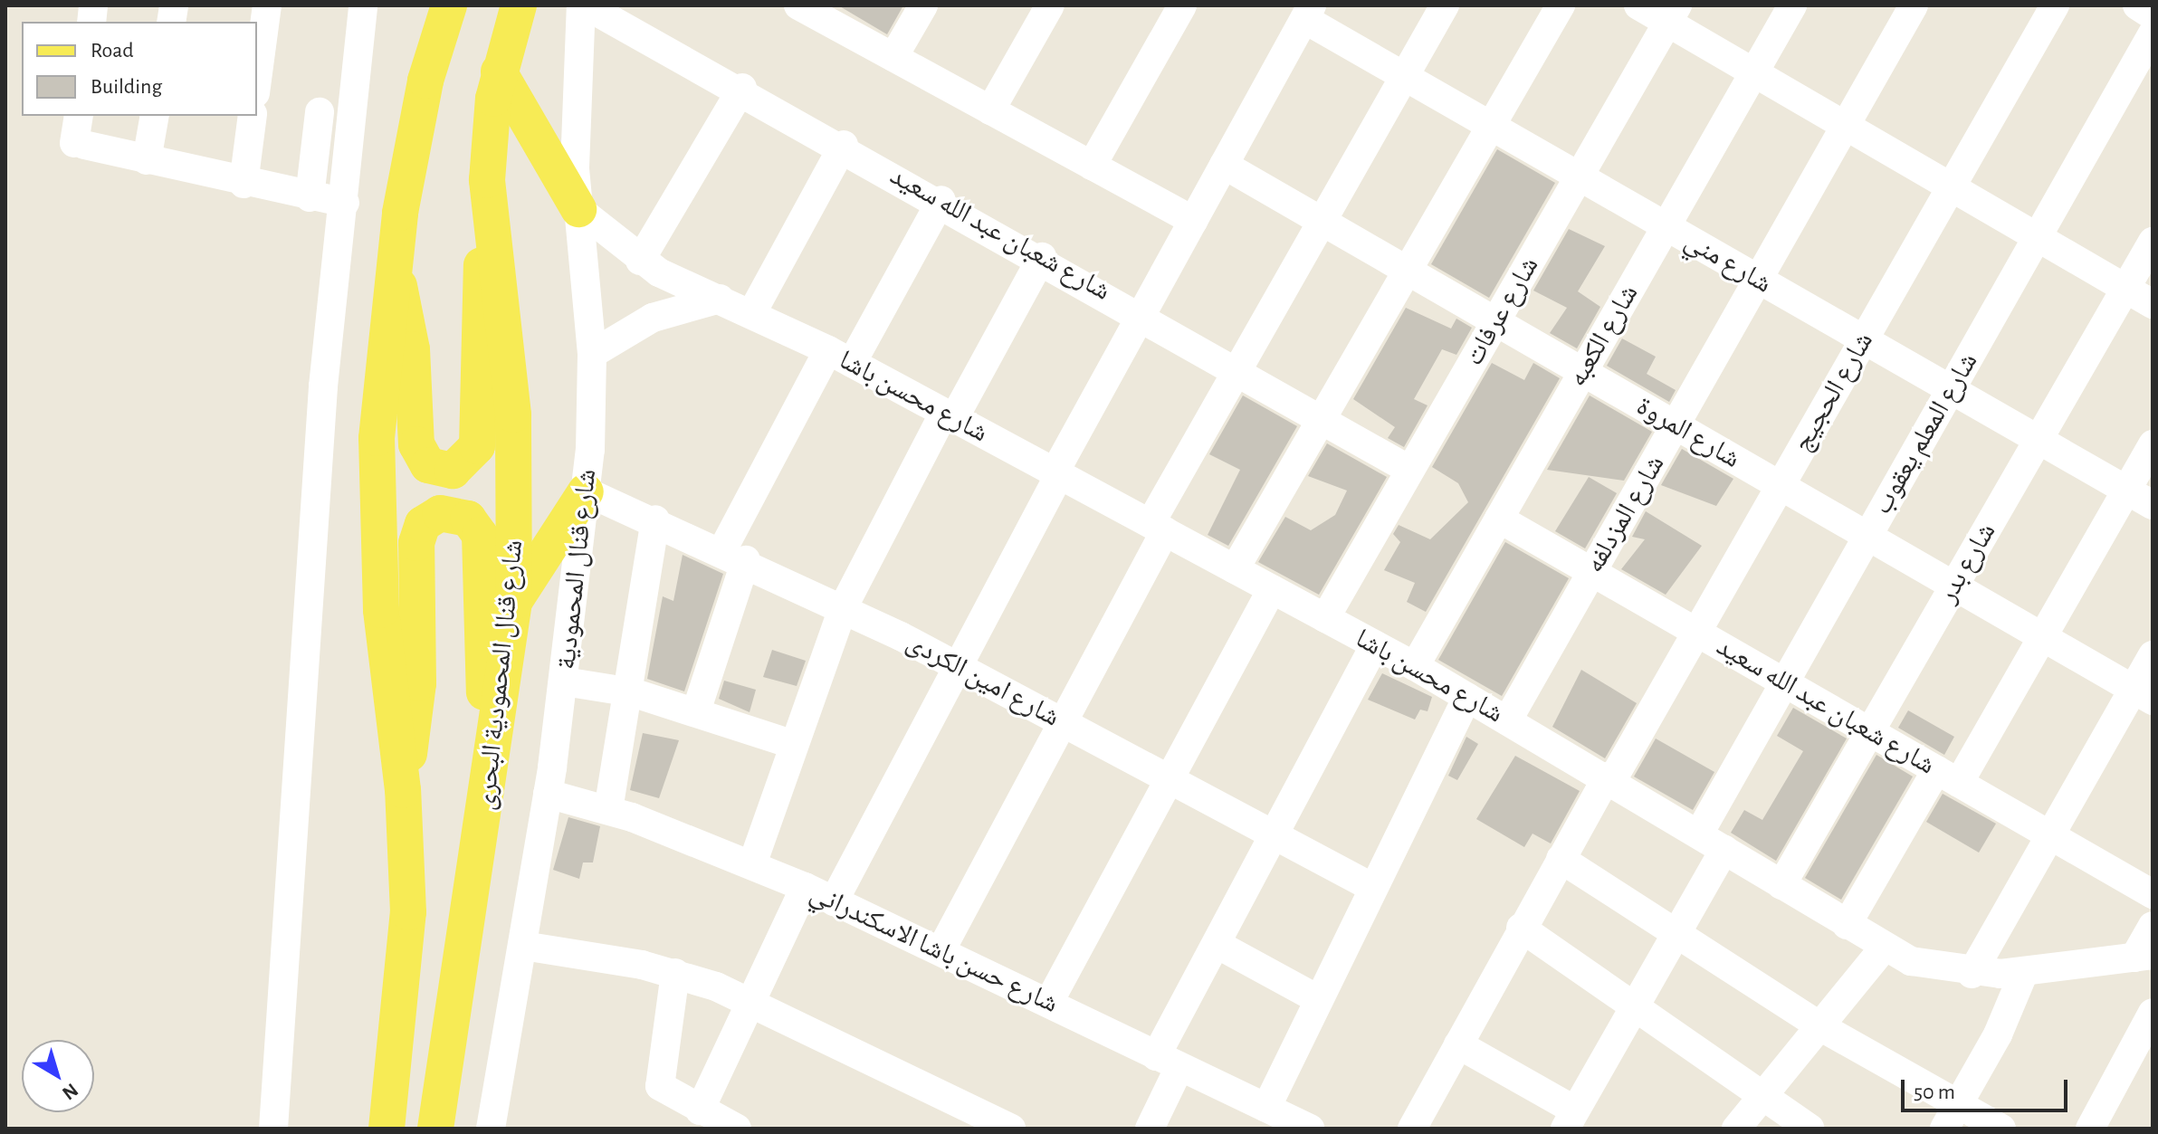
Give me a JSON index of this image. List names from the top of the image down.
{
  "streets": {
    "main road": ["شارع قنال المحمودية البحرى"],
    "street": [
      "شارع شعبان عبد الله سعيد",
      "شارع مني",
      "شارع عرفات",
      "شارع الكعبه",
      "شارع الحجيج",
      "شارع محسن باشا",
      "شارع المروة",
      "شارع المعلم يعقوب",
      "شارع المزدلفه",
      "شارع بدر",
      "شارع قنال المحمودية",
      "شارع امين الكردى",
      "شارع حسن باشا الاسكندراني"
    ]
  },
  "crossings": [
    ["شارع شعبان عبد الله سعيد", "شارع عرفات"],
    ["شارع شعبان عبد الله سعيد", "شارع الكعبه"],
    ["شارع شعبان عبد الله سعيد", "شارع الحجيج"],
    ["شارع شعبان عبد الله سعيد", "شارع المعلم يعقوب"],
    ["شارع شعبان عبد الله سعيد", "شارع المزدلفه"],
    ["شارع شعبان عبد الله سعيد", "شارع بدر"],
    ["شارع شعبان عبد الله سعيد", "شارع قنال المحمودية"],
    ["شارع مني", "شارع عرفات"],
    ["شارع مني", "شارع الكعبه"],
    ["شارع مني", "شارع الحجيج"],
    ["شارع مني", "شارع المعلم يعقوب"],
    ["شارع مني", "شارع المزدلفه"],
    ["شارع مني", "شارع بدر"],
    ["شارع عرفات", "شارع محسن باشا"],
    ["شارع عرفات", "شارع المروة"],
    ["شارع الكعبه", "شارع محسن باشا"],
    ["شارع الكعبه", "شارع المروة"],
    ["شارع الحجيج", "شارع محسن باشا"],
    ["شارع الحجيج", "شارع المروة"],
    ["شارع محسن باشا", "شارع المعلم يعقوب"],
    ["شارع محسن باشا", "شارع المزدلفه"],
    ["شارع محسن باشا", "شارع بدر"],
    ["شارع محسن باشا", "شارع قنال المحمودية"],
    ["شارع المروة", "شارع المعلم يعقوب"],
    ["شارع المروة", "شارع المزدلفه"],
    ["شارع المروة", "شارع بدر"],
    ["شارع قنال المحمودية", "شارع امين الكردى"],
    ["شارع قنال المحمودية", "شارع حسن باشا الاسكندراني"]
  ],
  "legend": ["Road", "Building"],
  "scale_bar": "50 m",
  "north": "bottom right"
}
